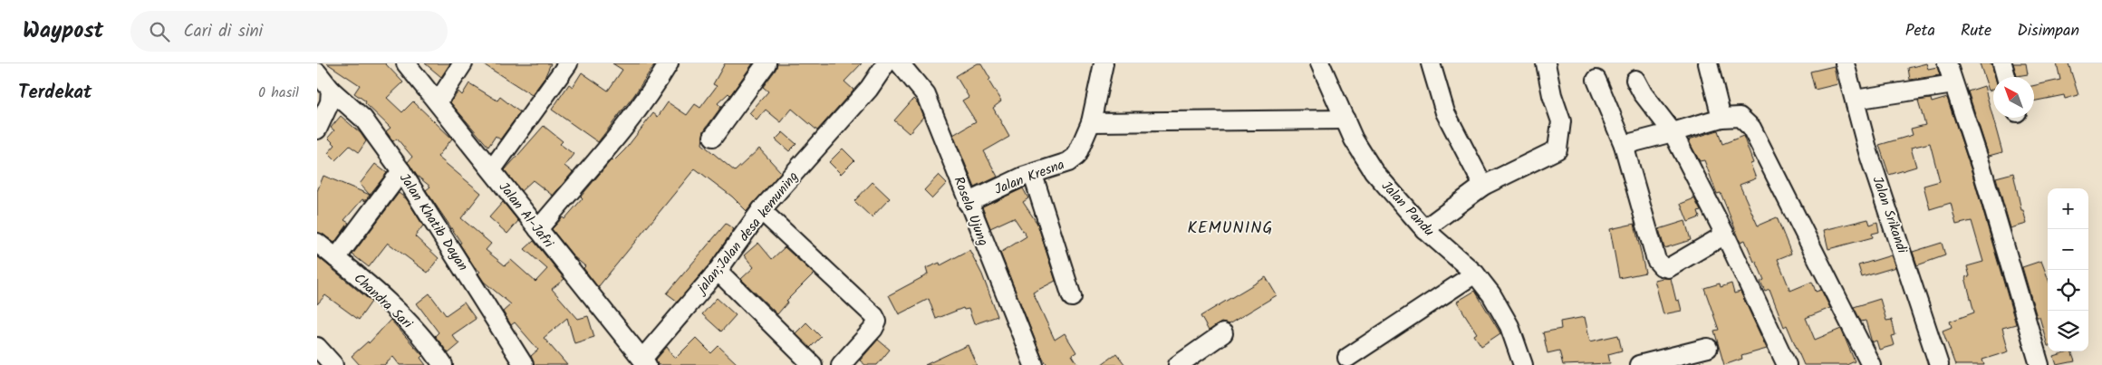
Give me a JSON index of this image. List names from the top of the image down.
{
  "streets": {
    "street": [
      "Jalan Kresna",
      "Jalan Pandu",
      "Rosela Ujung",
      "Jalan Al-Jafri",
      "Jalan Srikandi",
      "Jalan Khatib Dayan",
      "jalan;Jalan desa kemuning",
      "Chandra Sari"
    ]
  },
  "crossings": [
    ["Jalan Kresna", "Rosela Ujung"],
    ["Jalan Al-Jafri", "jalan;Jalan desa kemuning"]
  ],
  "districts": ["KEMUNING"],
  "north": "top left",
  "page": {
    "header": "Waypost",
    "search": "Cari di sini",
    "nav": ["Peta", "Rute", "Disimpan"],
    "heading": ["Terdekat", "0 hasil"],
    "map_buttons": ["+", "−"]
  }
}
